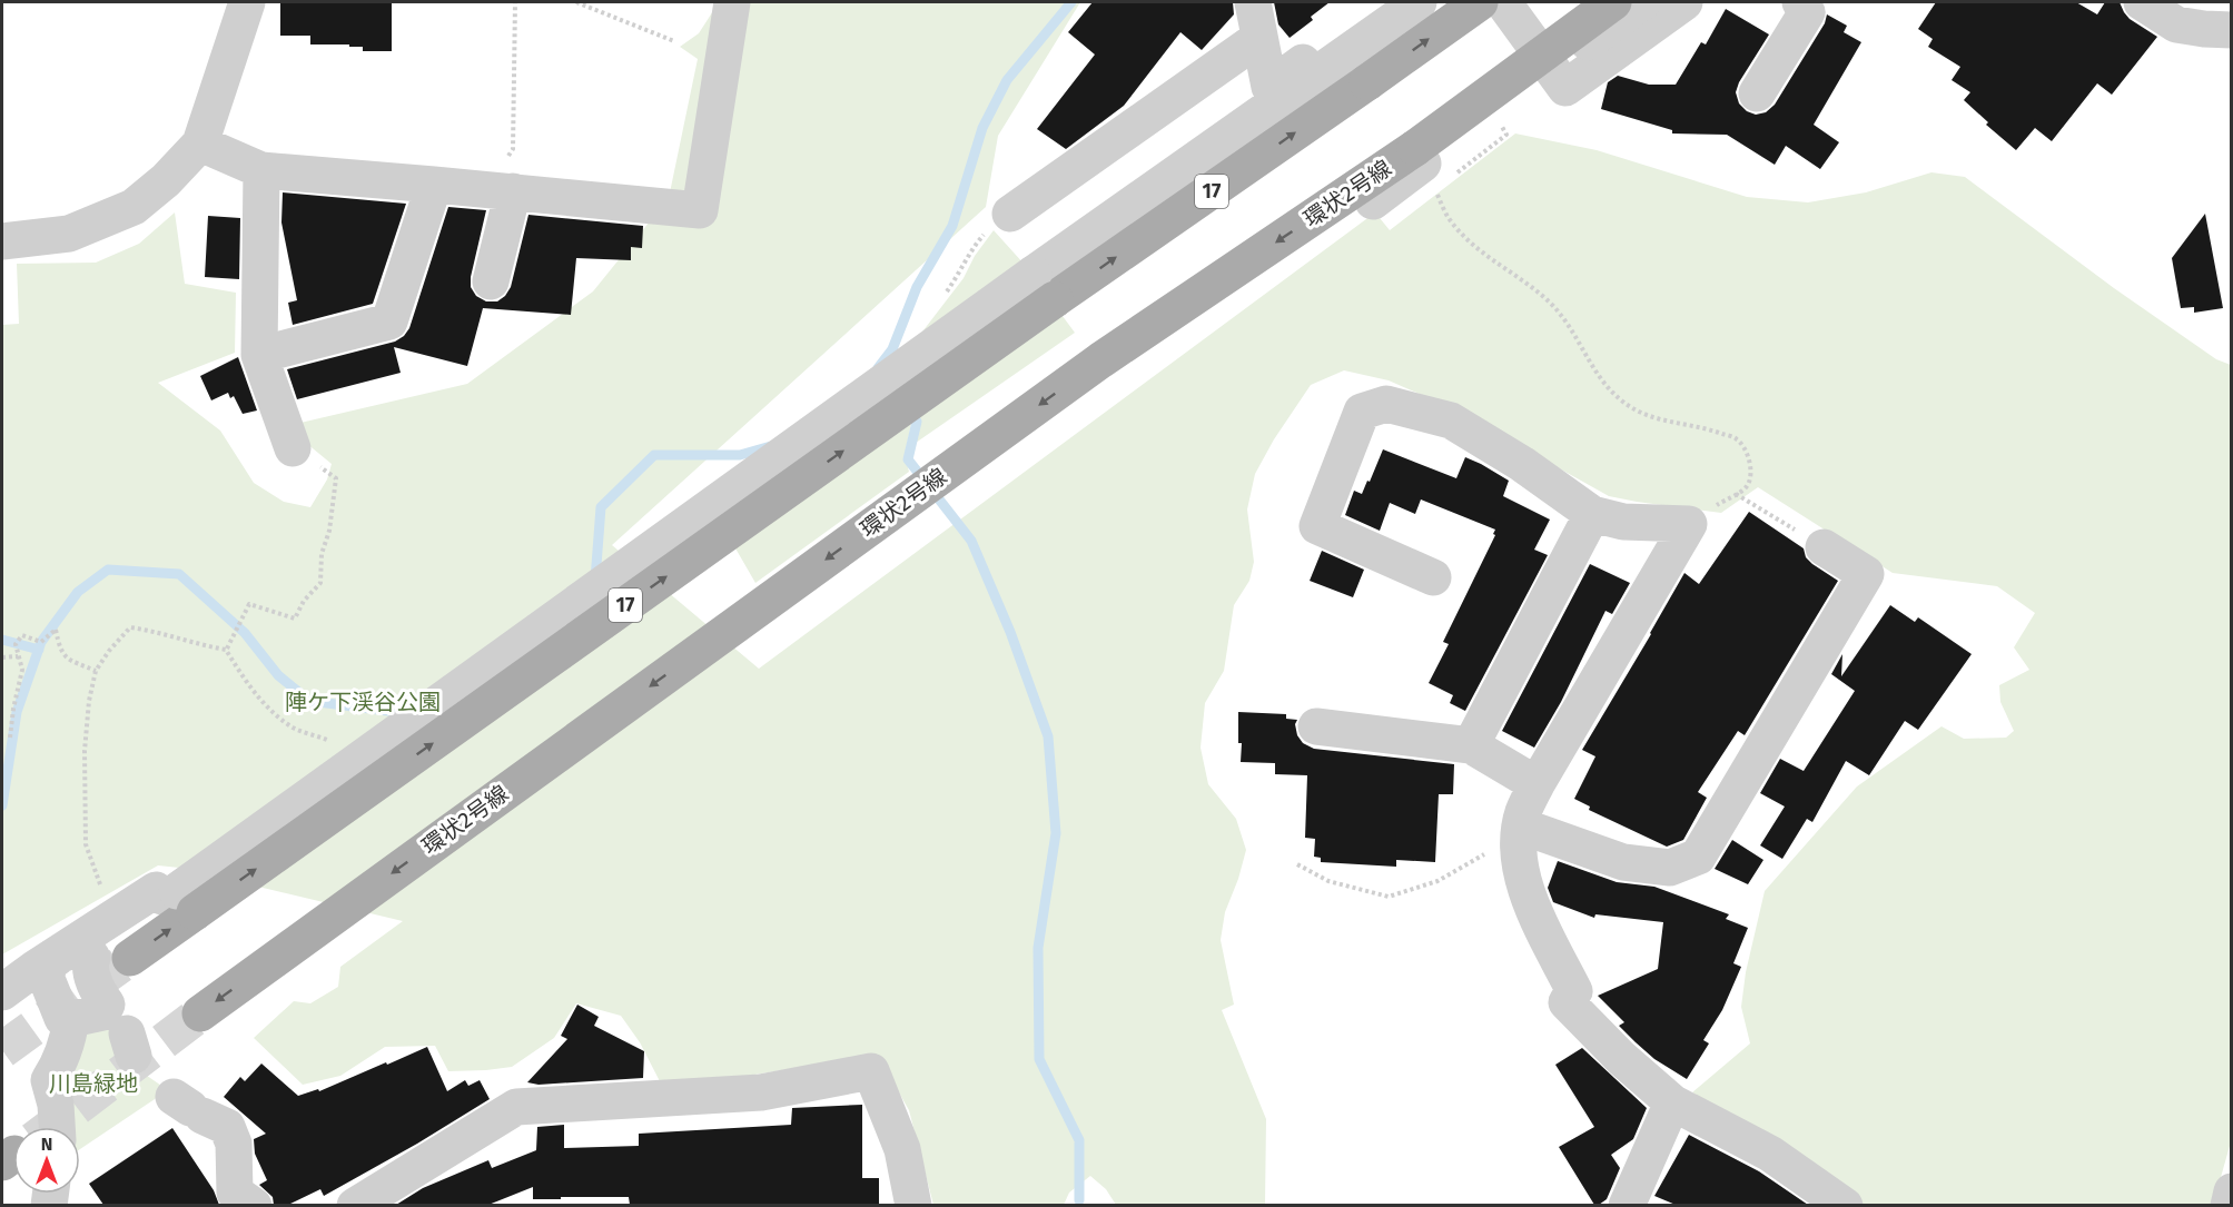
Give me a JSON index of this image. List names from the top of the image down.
{
  "streets": {
    "main road": ["17", "環状2号線"]
  },
  "parks": ["陣ケ下渓谷公園", "川島緑地"],
  "north": "top"
}
